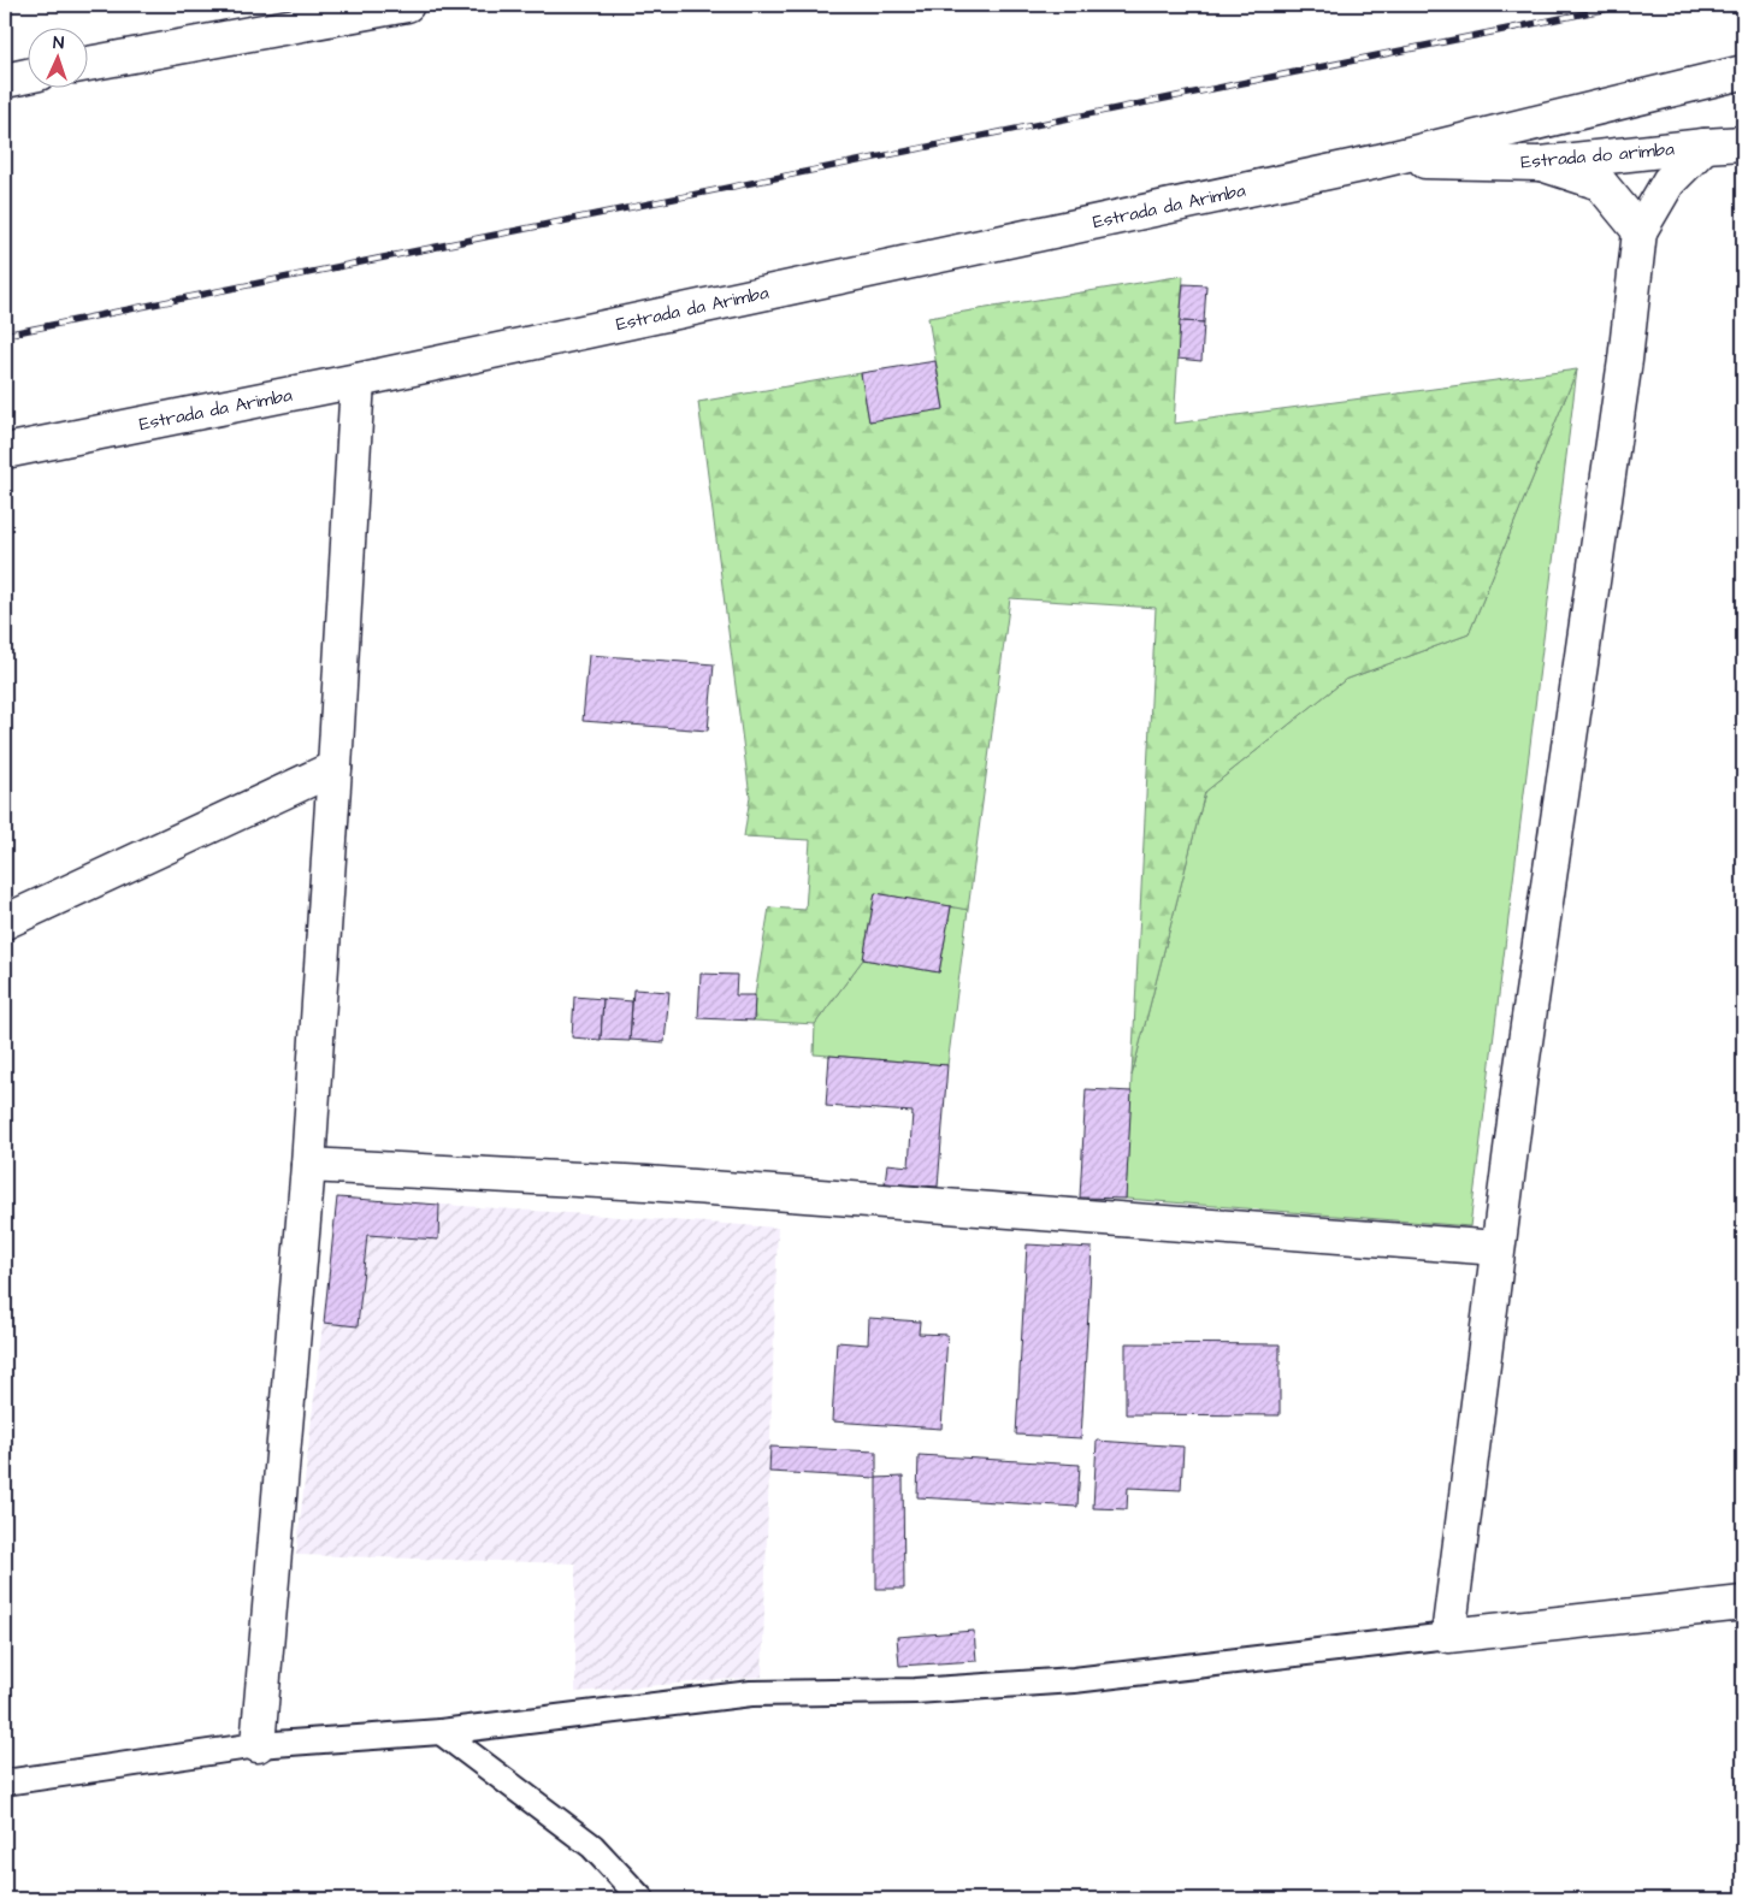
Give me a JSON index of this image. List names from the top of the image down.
{
  "streets": {
    "street": ["Estrada do arimba", "Estrada da Arimba"]
  },
  "crossings": [
    ["Estrada do arimba", "Estrada da Arimba"]
  ],
  "north": "top"
}
